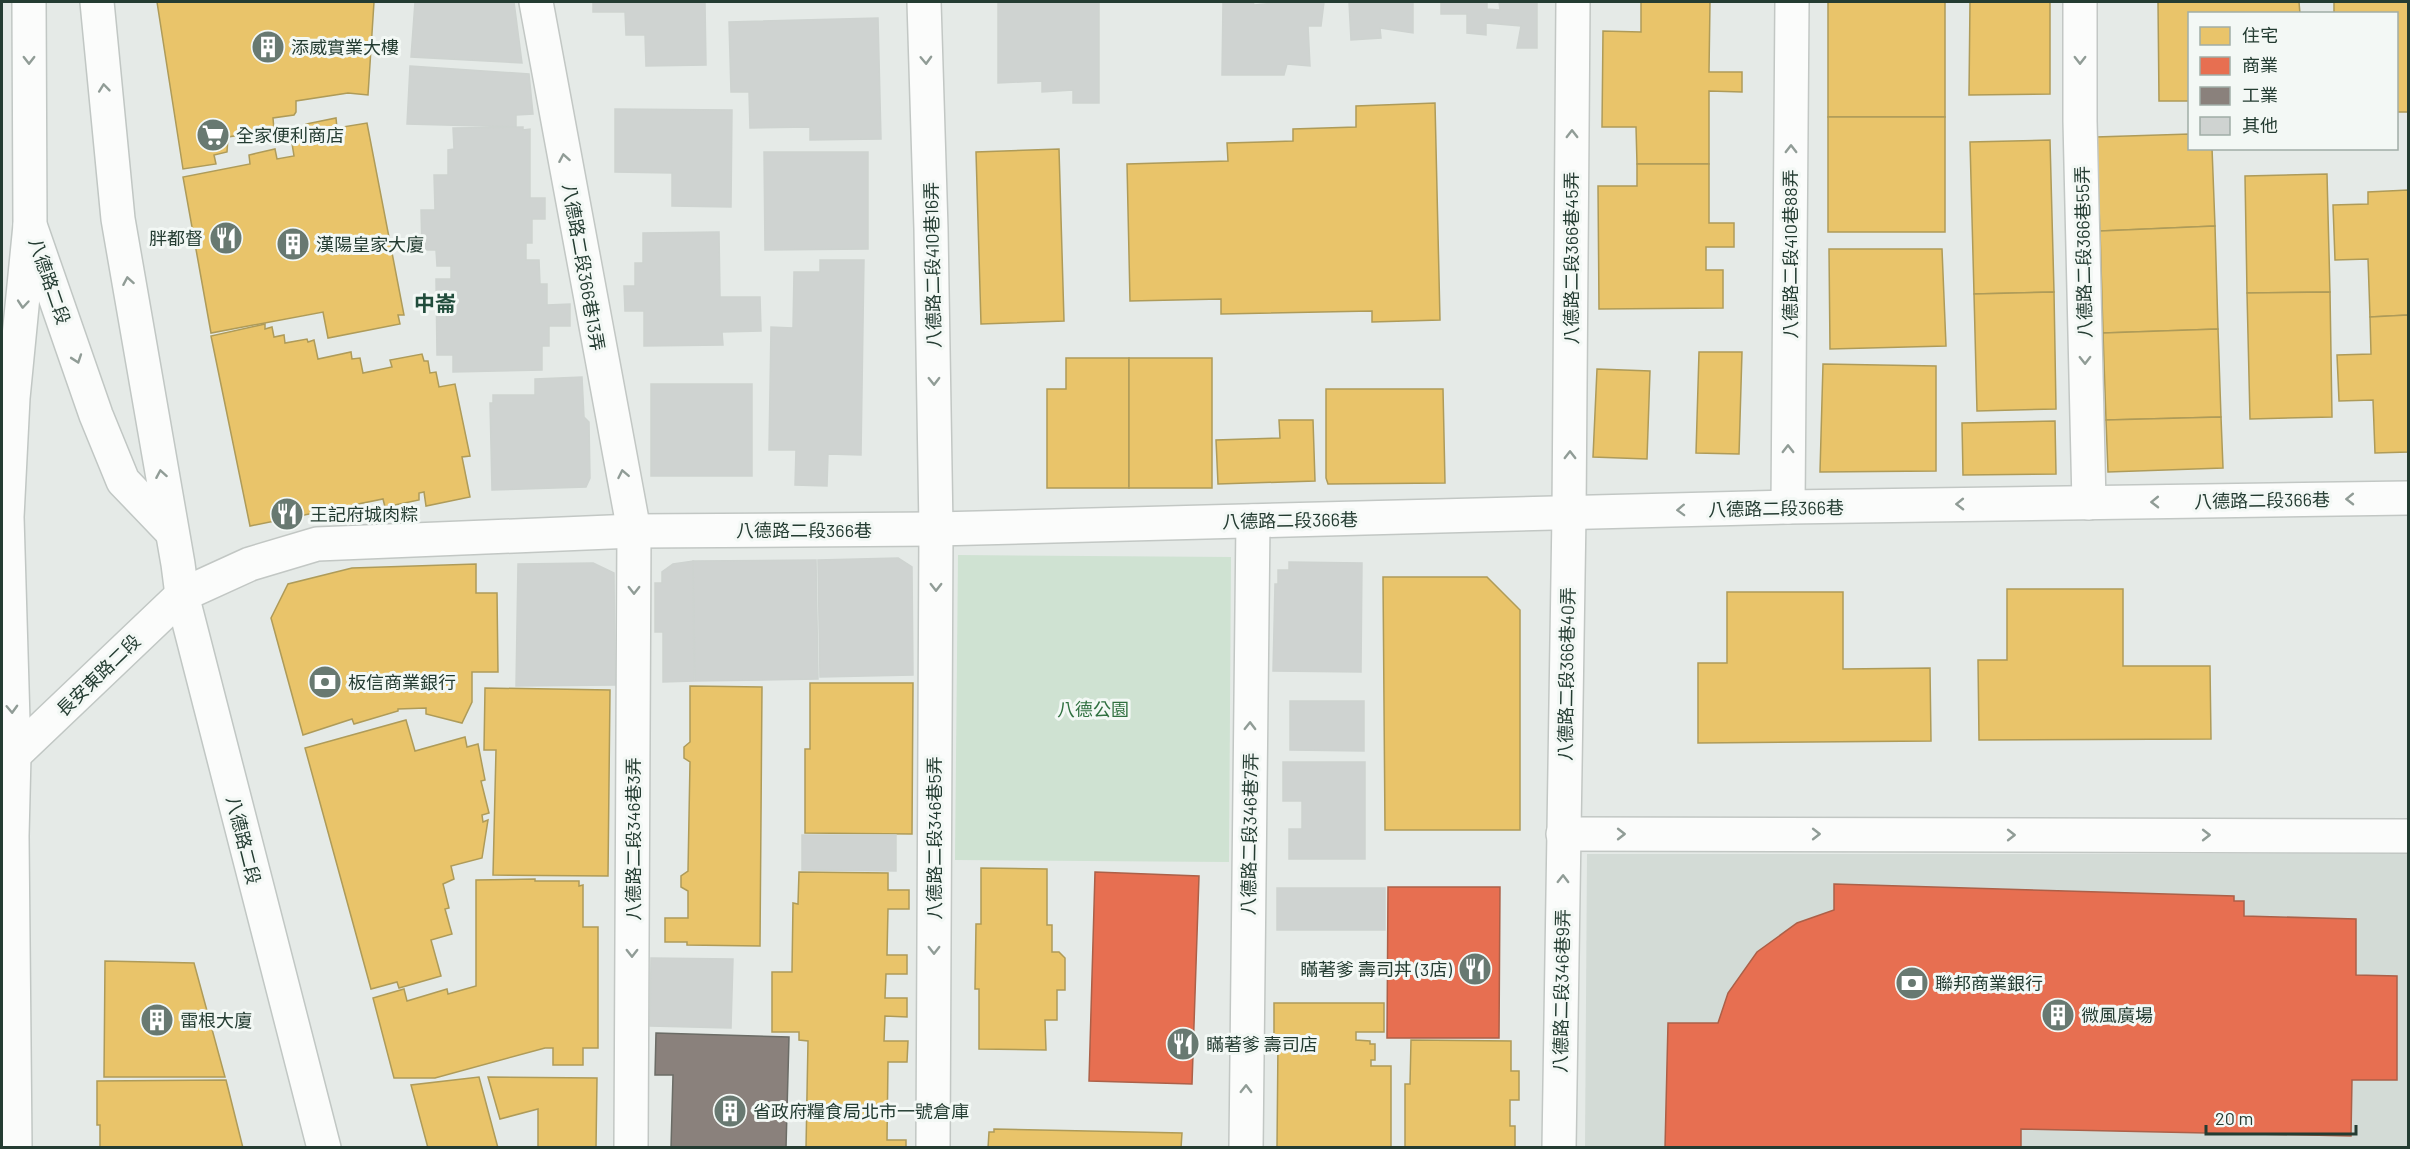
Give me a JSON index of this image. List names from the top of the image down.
{
  "streets": {
    "street": [
      "八德路二段366巷55弄",
      "八德路二段410巷88弄",
      "八德路二段366巷45弄",
      "八德路二段410巷16弄",
      "八德路二段366巷13弄",
      "八德路二段",
      "八德路二段366巷",
      "八德路二段366巷40弄",
      "長安東路二段",
      "八德路二段346巷7弄",
      "八德路二段346巷5弄",
      "八德路二段346巷3弄",
      "八德路二段346巷9弄"
    ]
  },
  "crossings": [
    ["八德路二段366巷55弄", "八德路二段366巷"],
    ["八德路二段410巷88弄", "八德路二段366巷"],
    ["八德路二段366巷45弄", "八德路二段366巷"],
    ["八德路二段366巷45弄", "八德路二段366巷40弄"],
    ["八德路二段410巷16弄", "八德路二段366巷"],
    ["八德路二段410巷16弄", "八德路二段346巷5弄"],
    ["八德路二段366巷13弄", "八德路二段366巷"],
    ["八德路二段366巷13弄", "八德路二段346巷3弄"],
    ["八德路二段", "八德路二段366巷"],
    ["八德路二段", "長安東路二段"],
    ["八德路二段366巷", "八德路二段366巷40弄"],
    ["八德路二段366巷", "長安東路二段"],
    ["八德路二段366巷", "八德路二段346巷7弄"],
    ["八德路二段366巷", "八德路二段346巷5弄"],
    ["八德路二段366巷", "八德路二段346巷3弄"],
    ["八德路二段366巷40弄", "八德路二段346巷9弄"]
  ],
  "one_way": [
    "八德路二段366巷55弄",
    "八德路二段410巷88弄",
    "八德路二段366巷45弄",
    "八德路二段410巷16弄",
    "八德路二段366巷13弄",
    "八德路二段366巷",
    "八德路二段346巷7弄",
    "八德路二段346巷5弄",
    "八德路二段346巷3弄",
    "八德路二段346巷9弄"
  ],
  "districts": ["中崙"],
  "parks": ["八德公園"],
  "places": {
    "building": [
      "添威實業大樓",
      "漢陽皇家大廈",
      "微風廣場",
      "雷根大廈",
      "省政府糧食局北市一號倉庫"
    ],
    "supermarket": ["全家便利商店"],
    "restaurant": [
      "胖都督",
      "王記府城肉粽",
      "瞞著爹 壽司丼 (3店)",
      "瞞著爹 壽司店"
    ],
    "bank": ["板信商業銀行", "聯邦商業銀行"]
  },
  "legend": [
    "住宅",
    "商業",
    "工業",
    "其他"
  ],
  "scale_bar": "20 m"
}
